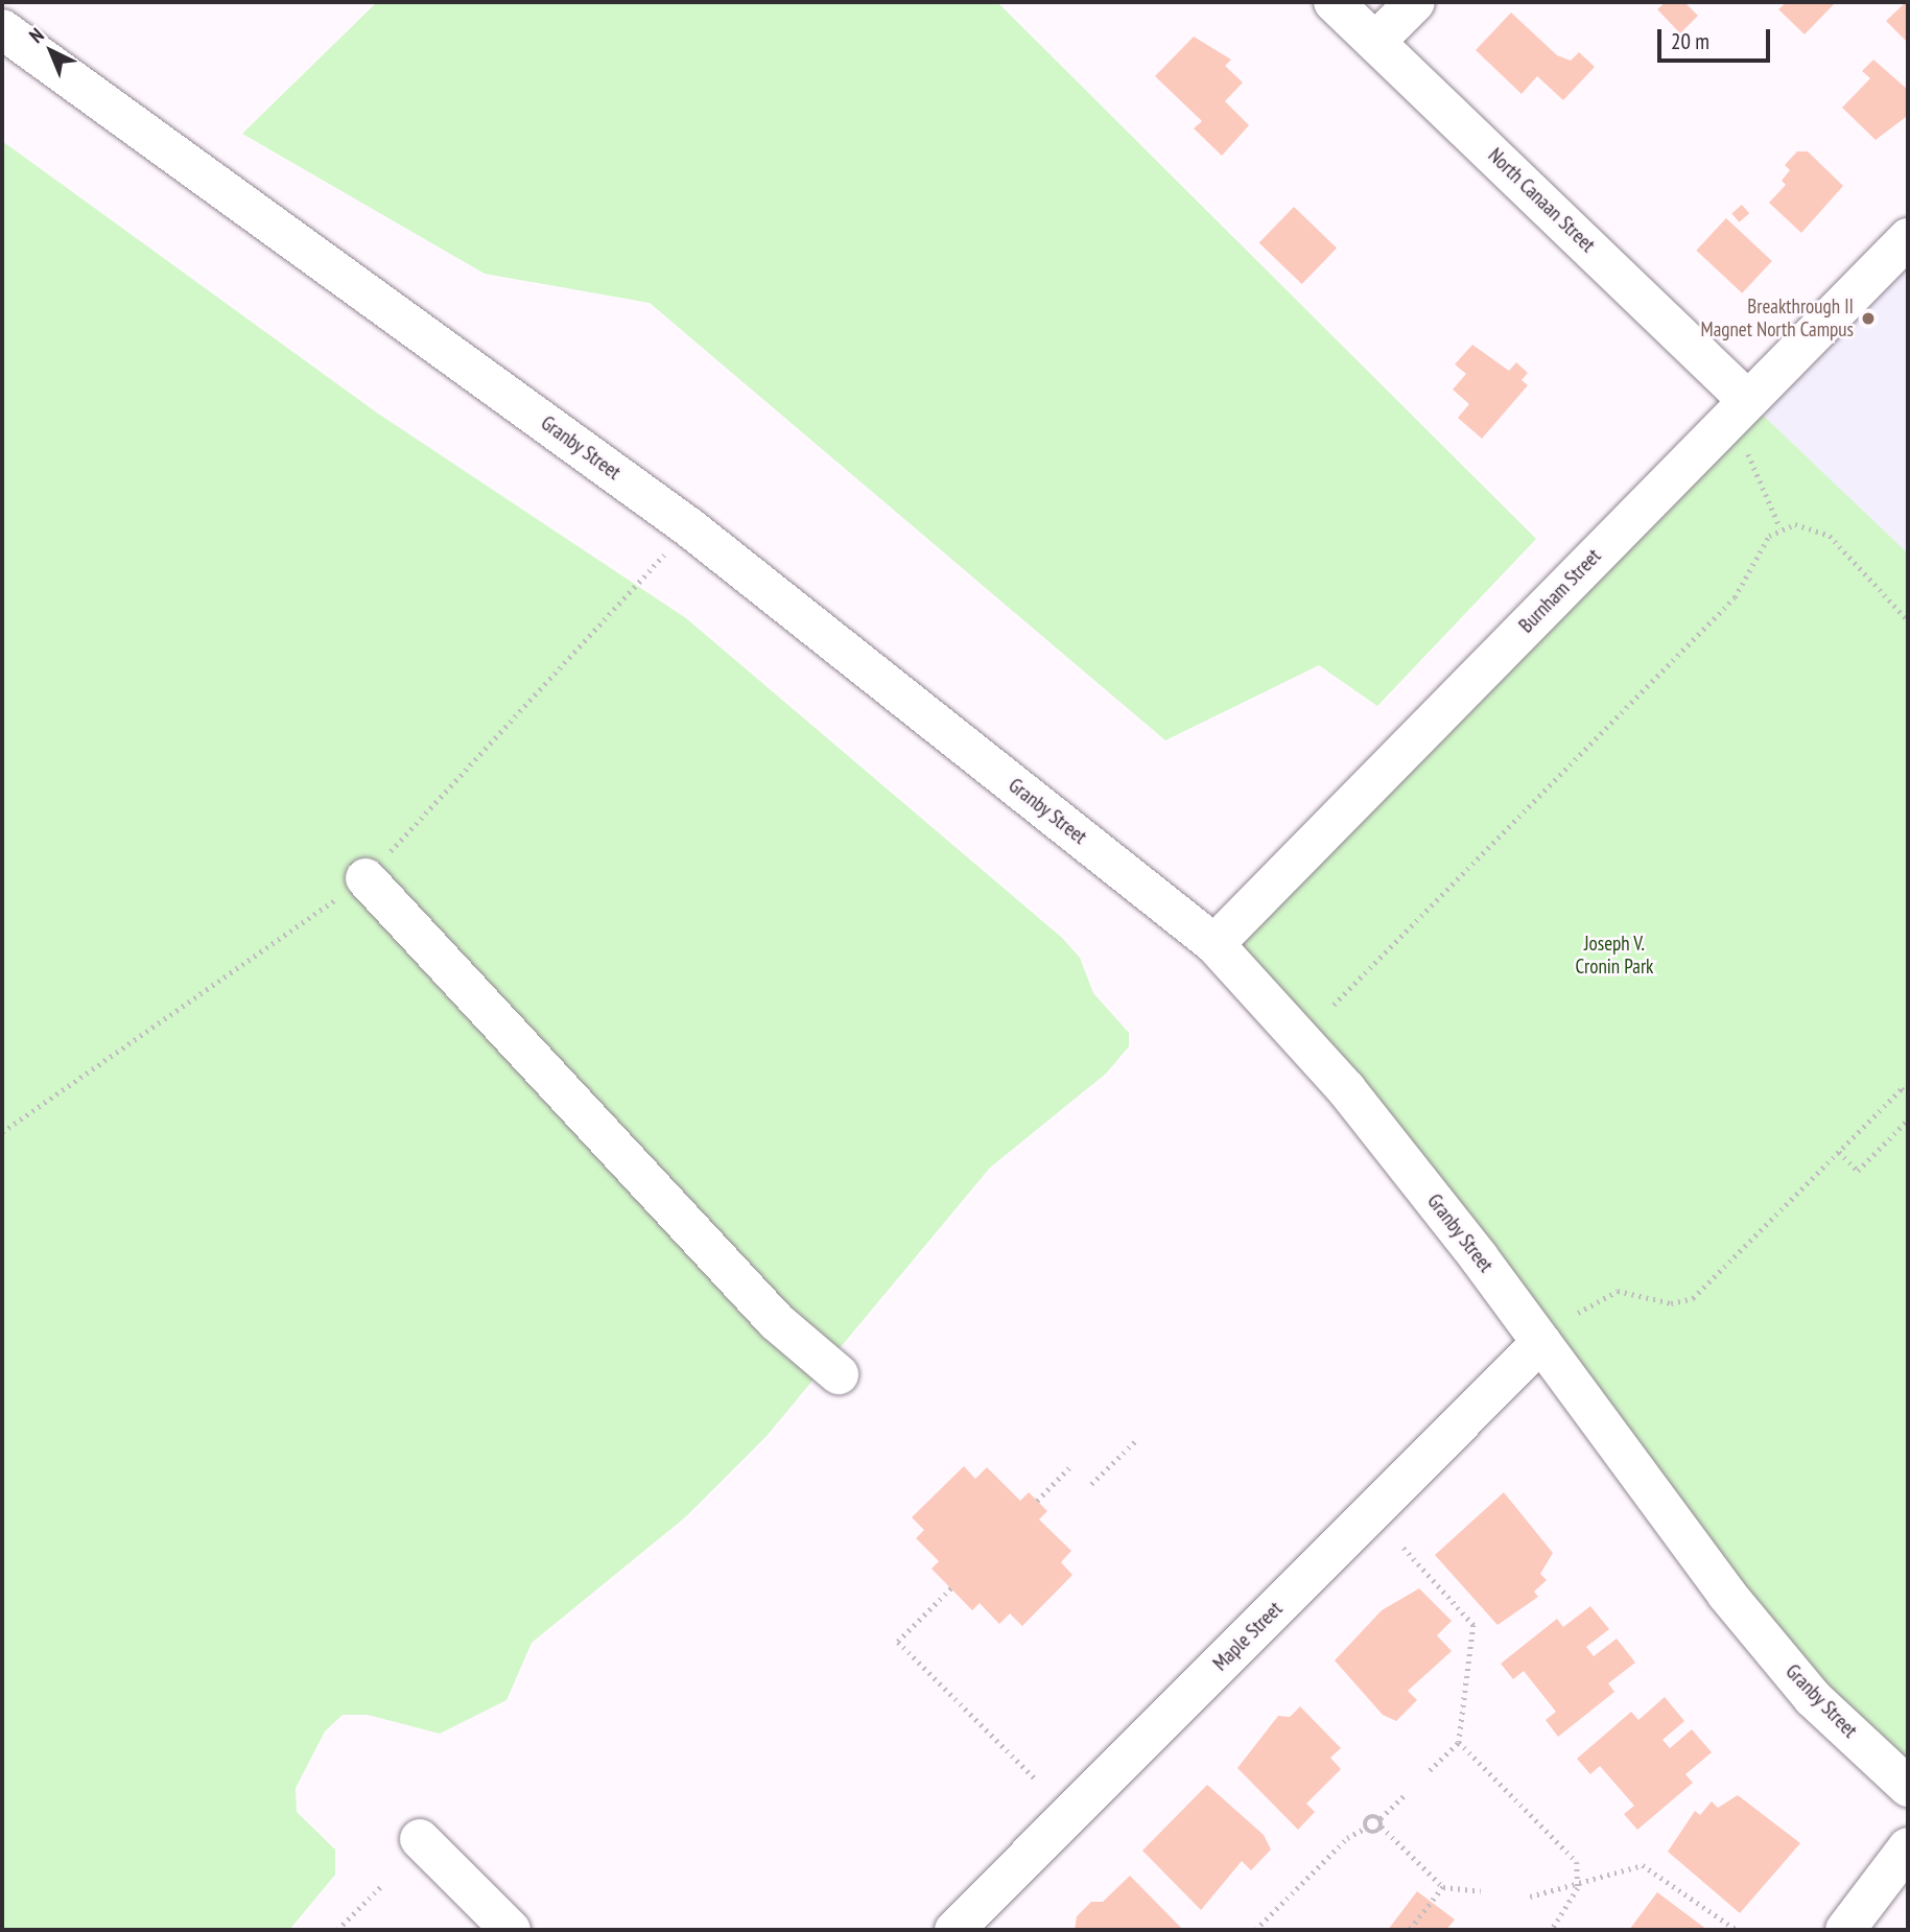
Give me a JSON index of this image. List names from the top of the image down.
{
  "streets": {
    "street": [
      "North Canaan Street",
      "Granby Street",
      "Burnham Street",
      "Maple Street"
    ]
  },
  "crossings": [
    ["North Canaan Street", "Burnham Street"],
    ["Granby Street", "Burnham Street"],
    ["Granby Street", "Maple Street"]
  ],
  "parks": ["Joseph V. Cronin Park"],
  "places": ["Breakthrough II Magnet North Campus"],
  "scale_bar": "20 m",
  "north": "top left"
}
